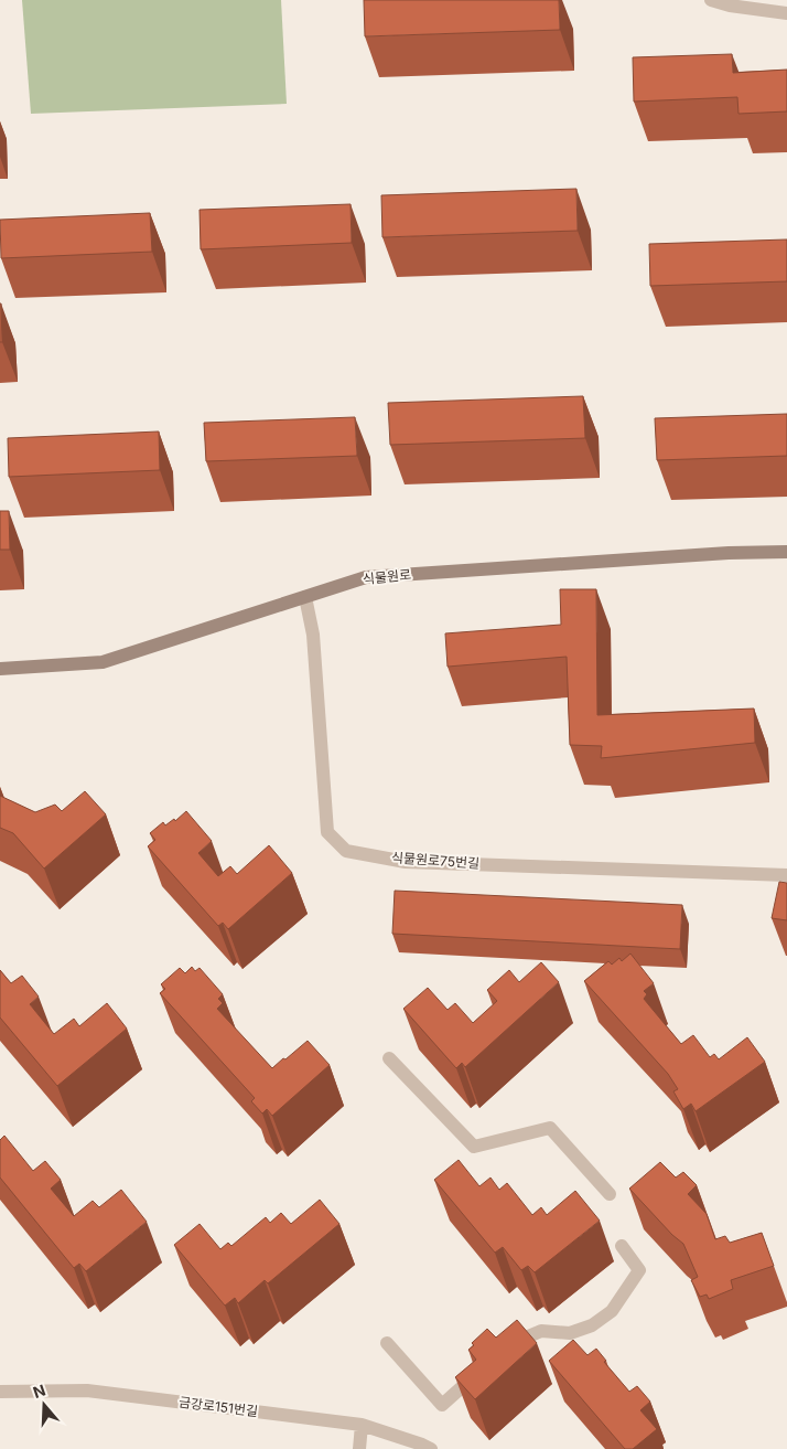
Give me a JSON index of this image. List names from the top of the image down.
{
  "streets": {
    "main road": ["식물원로"],
    "street": ["식물원로75번길", "금강로151번길"]
  },
  "crossings": [
    ["식물원로", "식물원로75번길"]
  ],
  "north": "top"
}
